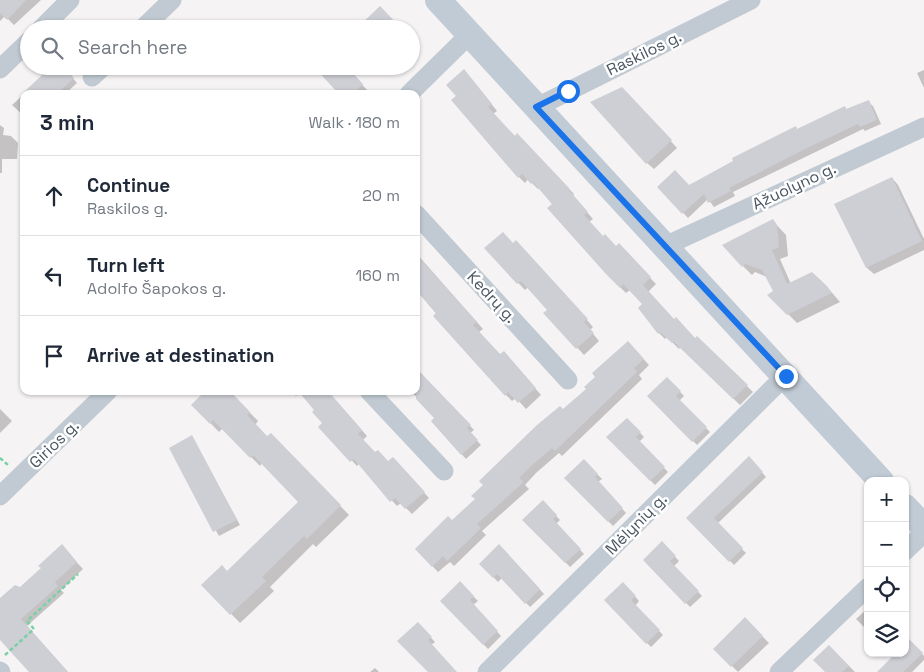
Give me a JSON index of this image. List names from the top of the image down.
{
  "streets": {
    "street": [
      "Raskilos g.",
      "Ąžuolyno g.",
      "Kedrų g.",
      "Girios g.",
      "Mėlynių g."
    ]
  },
  "page": {
    "search": "Search here",
    "heading": ["3 min", "Walk · 180 m"],
    "list": [
      ["Continue", "Raskilos g.", "20 m"],
      ["Turn left", "Adolfo Šapokos g.", "160 m"],
      "Arrive at destination"
    ],
    "map_buttons": ["+", "−"]
  }
}
